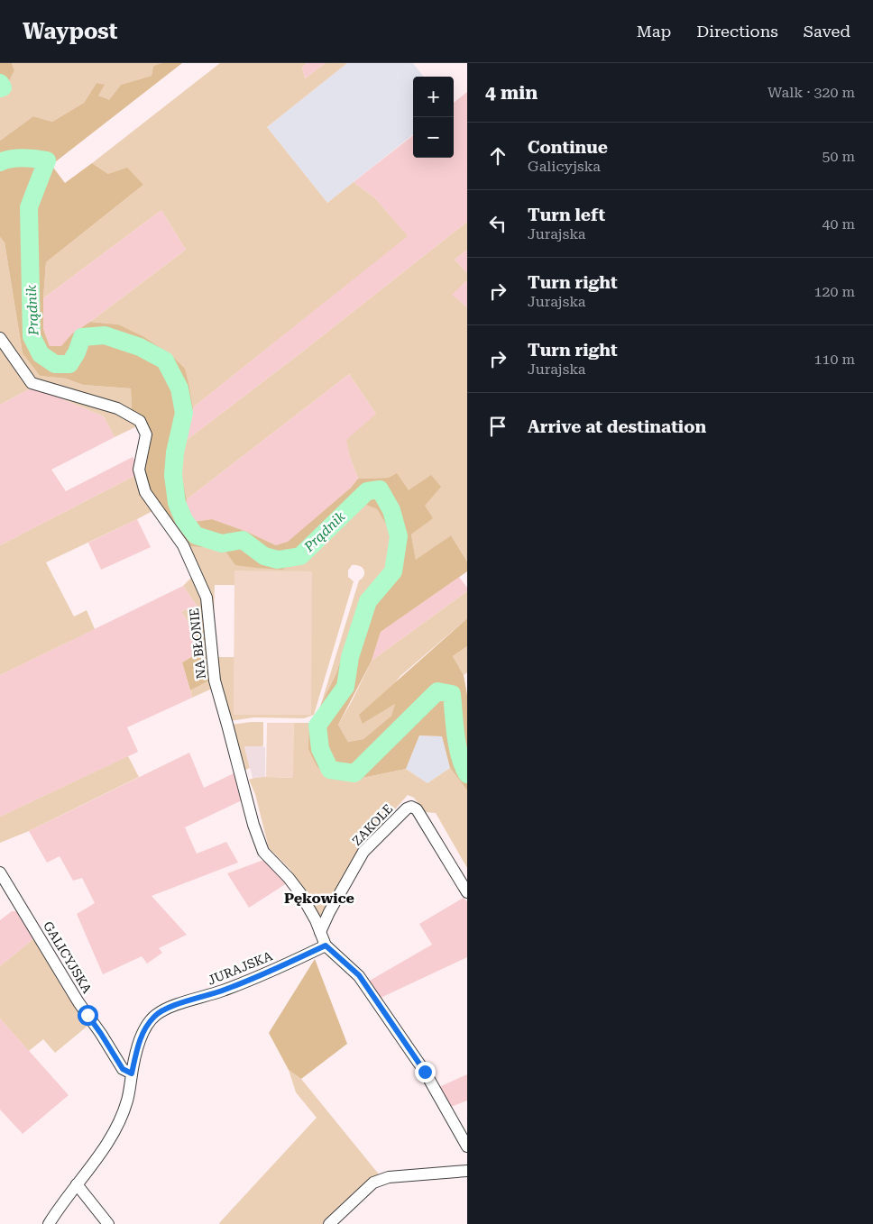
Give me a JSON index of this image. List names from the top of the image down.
{
  "streets": {
    "street": [
      "NA BŁONIE",
      "ZAKOLE",
      "GALICYJSKA",
      "JURAJSKA"
    ]
  },
  "crossings": [
    ["NA BŁONIE", "ZAKOLE"],
    ["NA BŁONIE", "JURAJSKA"],
    ["GALICYJSKA", "JURAJSKA"]
  ],
  "districts": ["Pękowice"],
  "water": ["Prądnik"],
  "page": {
    "header": "Waypost",
    "nav": ["Map", "Directions", "Saved"],
    "heading": ["4 min", "Walk · 320 m"],
    "map_buttons": ["+", "−"],
    "list": [
      ["Continue", "Galicyjska", "50 m"],
      ["Turn left", "Jurajska", "40 m"],
      ["Turn right", "Jurajska", "120 m"],
      ["Turn right", "Jurajska", "110 m"],
      "Arrive at destination"
    ]
  }
}
